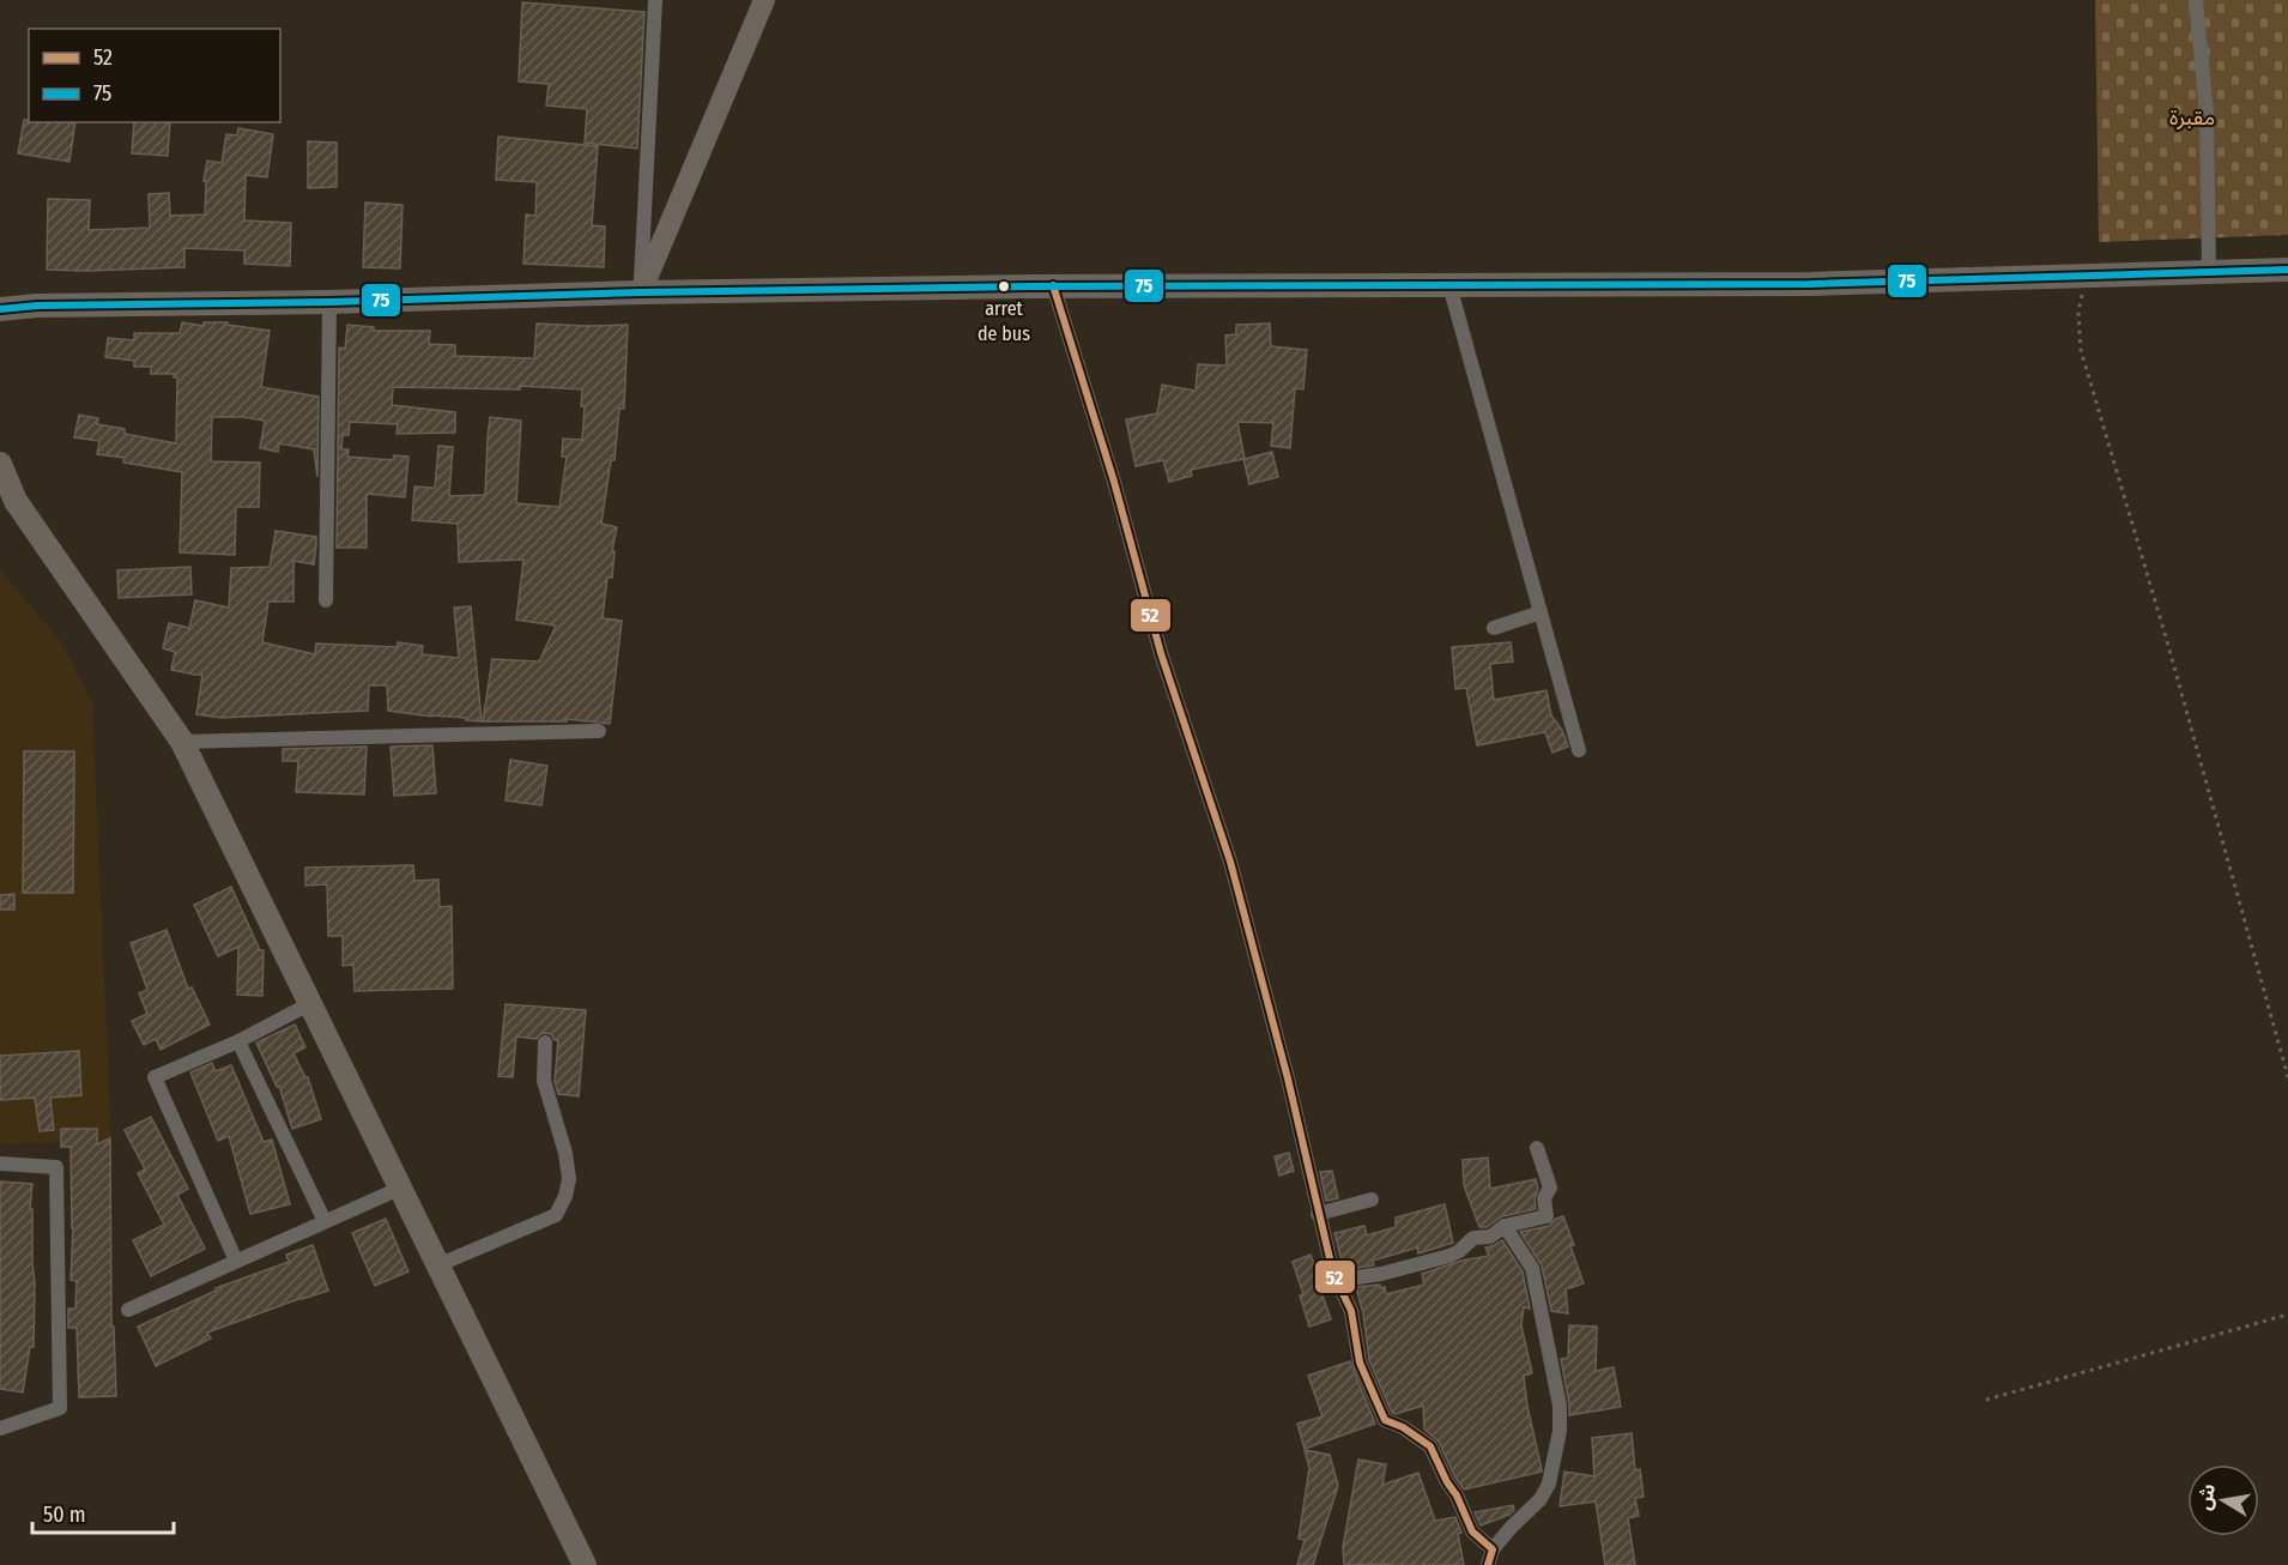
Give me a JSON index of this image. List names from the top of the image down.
{
  "parks": ["مقبرة"],
  "places": ["arret de bus"],
  "lines": ["transit line 75", "transit line 52"],
  "legend": ["52", "75"],
  "scale_bar": "50 m",
  "north": "left"
}
